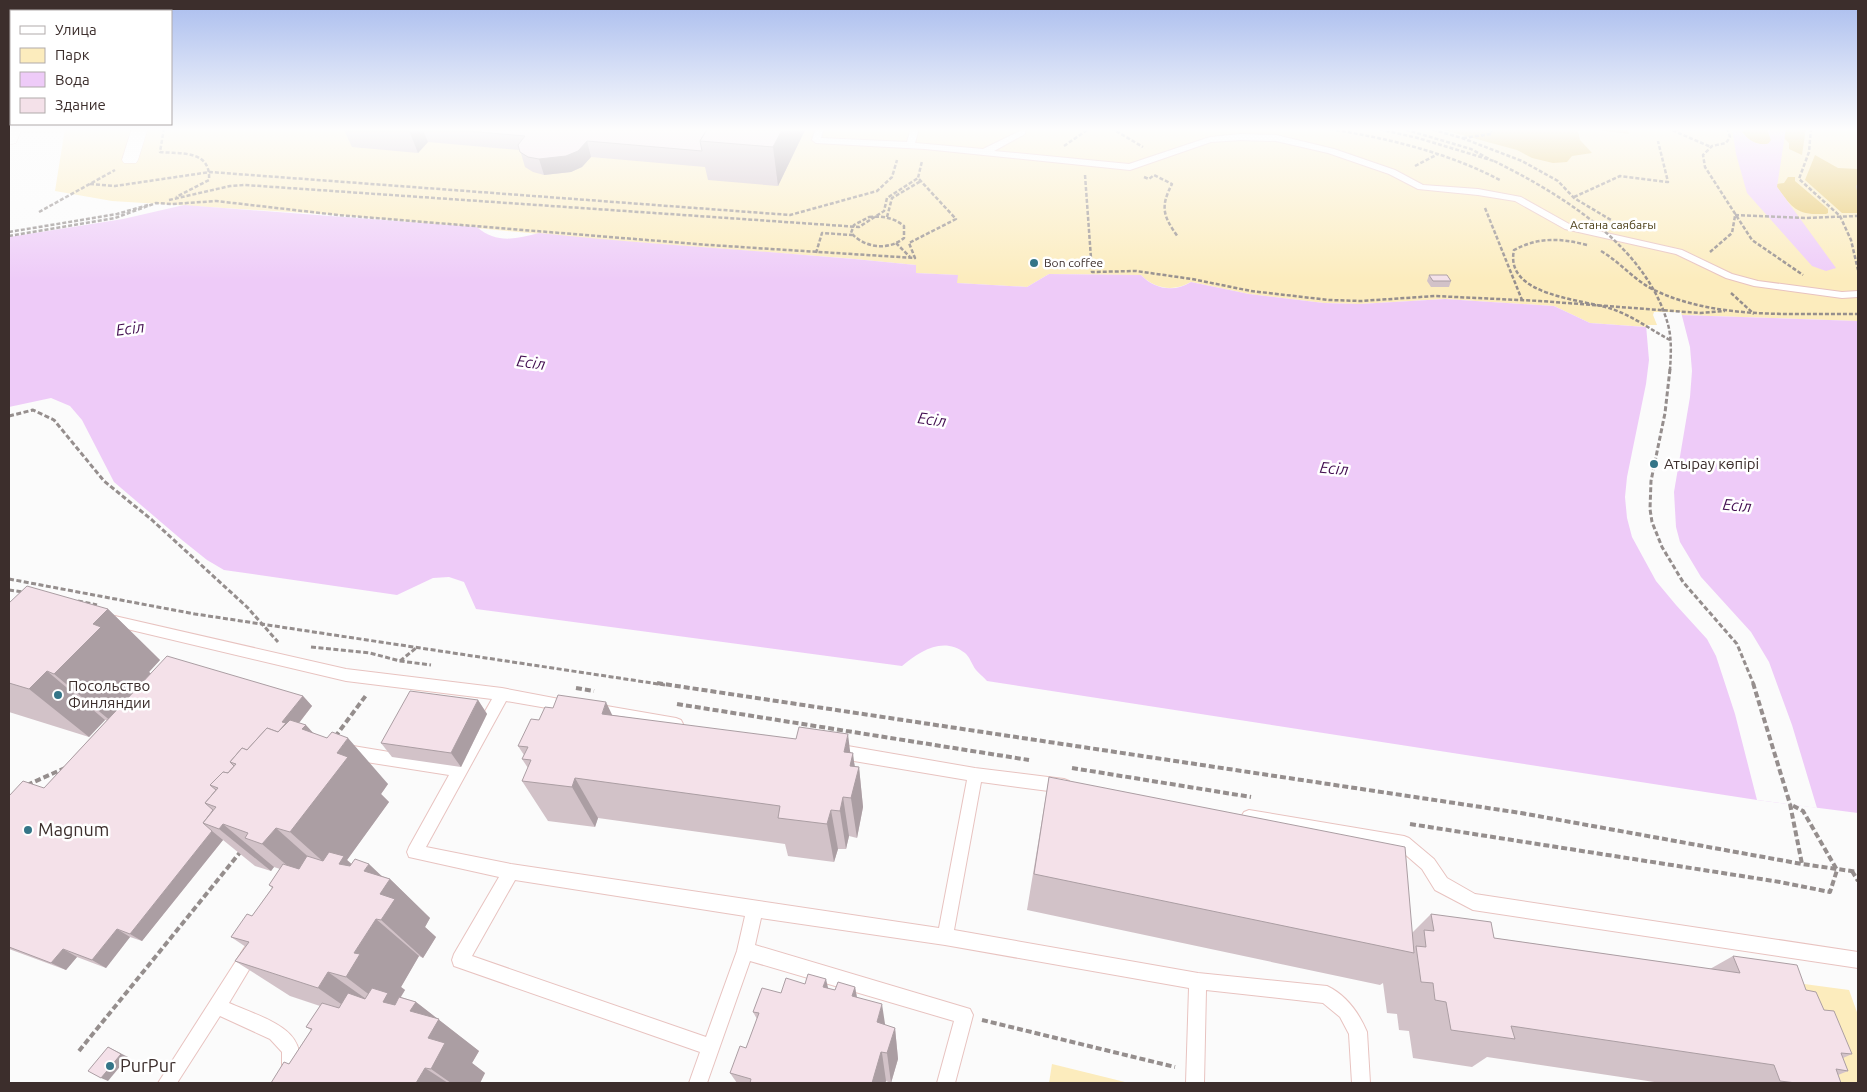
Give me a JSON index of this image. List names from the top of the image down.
{
  "water": ["Есіл"],
  "parks": ["Астана саябағы"],
  "places": [
    "Bon coffee",
    "Атырау көпірі",
    "Посольство Финляндии",
    "Magnum",
    "PurPur"
  ],
  "legend": [
    "Улица",
    "Парк",
    "Вода",
    "Здание"
  ]
}
